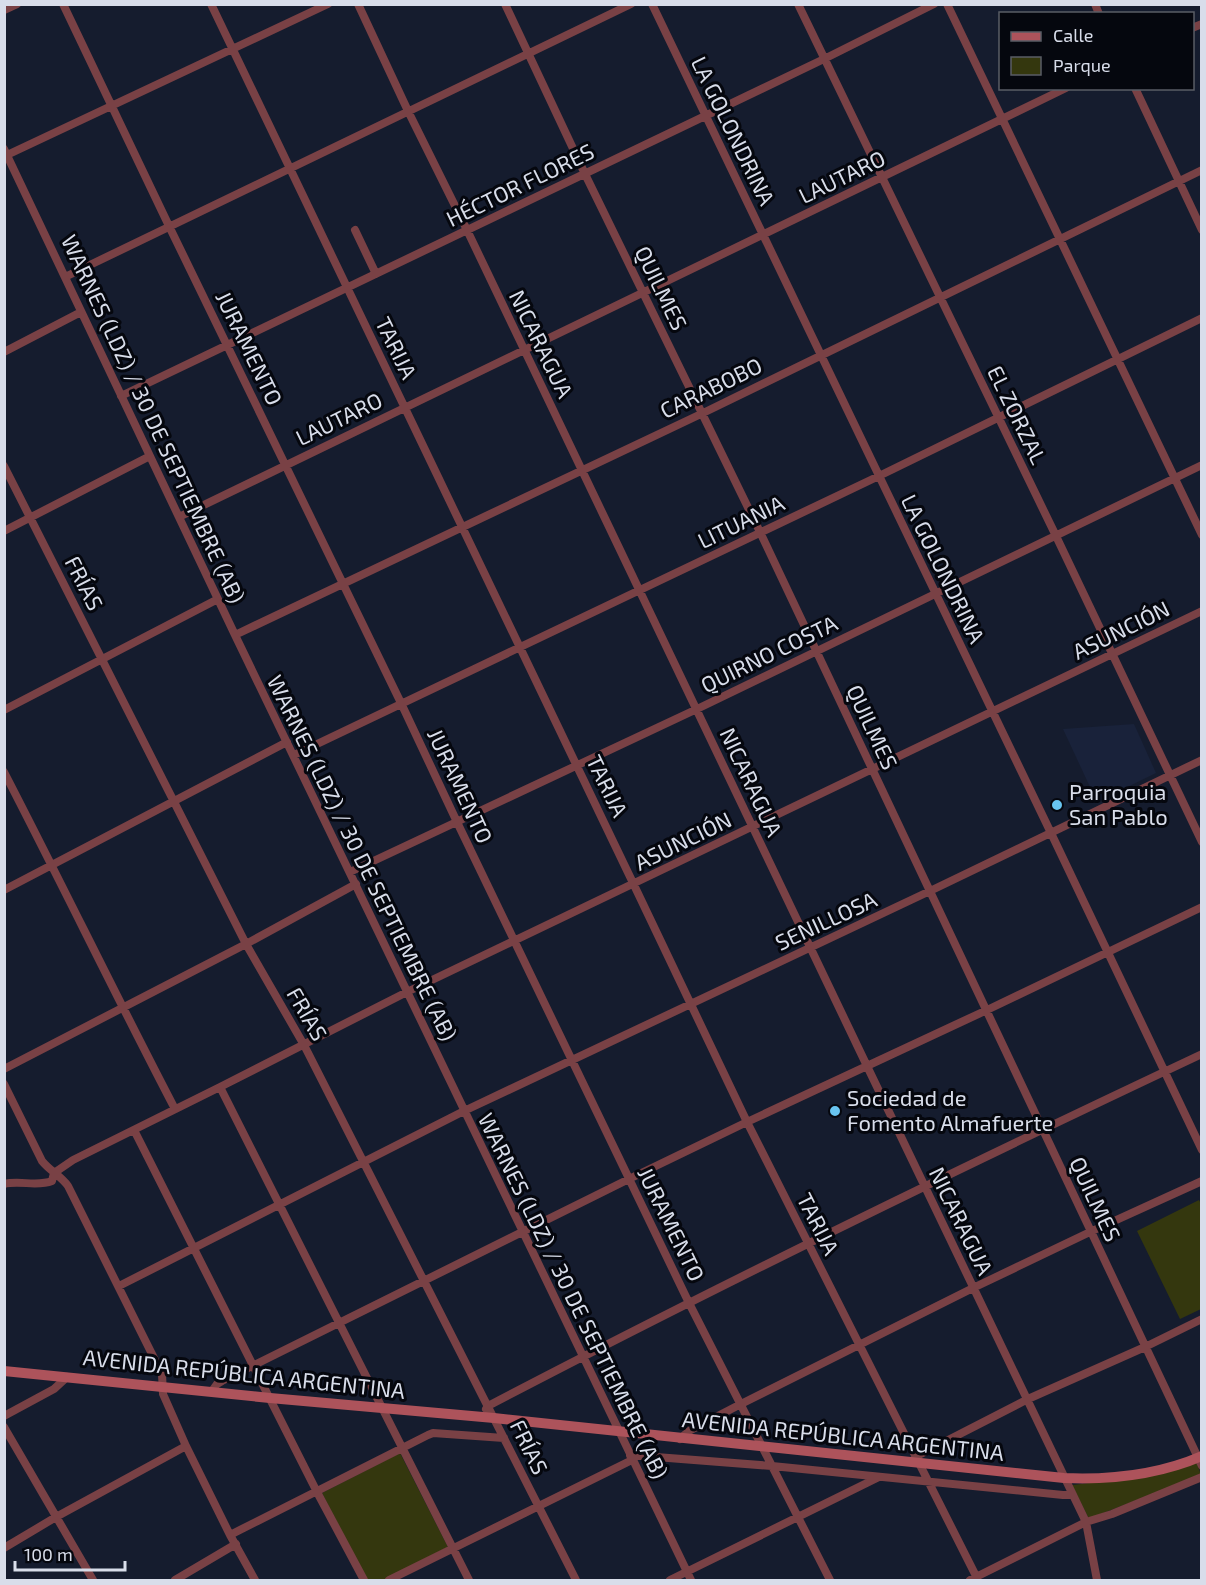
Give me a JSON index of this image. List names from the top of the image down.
{
  "streets": {
    "main road": ["AVENIDA REPÚBLICA ARGENTINA"],
    "street": [
      "LA GOLONDRINA",
      "LAUTARO",
      "HÉCTOR FLORES",
      "QUILMES",
      "NICARAGUA",
      "JURAMENTO",
      "TARIJA",
      "CARABOBO",
      "EL ZORZAL",
      "WARNES (LDZ) / 30 DE SEPTIEMBRE (AB)",
      "LITUANIA",
      "FRÍAS",
      "ASUNCIÓN",
      "QUIRNO COSTA",
      "SENILLOSA"
    ]
  },
  "crossings": [
    ["LA GOLONDRINA", "LAUTARO"],
    ["LA GOLONDRINA", "HÉCTOR FLORES"],
    ["LA GOLONDRINA", "CARABOBO"],
    ["LA GOLONDRINA", "LITUANIA"],
    ["LA GOLONDRINA", "ASUNCIÓN"],
    ["LA GOLONDRINA", "QUIRNO COSTA"],
    ["LA GOLONDRINA", "SENILLOSA"],
    ["LAUTARO", "QUILMES"],
    ["LAUTARO", "NICARAGUA"],
    ["LAUTARO", "JURAMENTO"],
    ["LAUTARO", "TARIJA"],
    ["LAUTARO", "EL ZORZAL"],
    ["LAUTARO", "WARNES (LDZ) / 30 DE SEPTIEMBRE (AB)"],
    ["HÉCTOR FLORES", "QUILMES"],
    ["HÉCTOR FLORES", "NICARAGUA"],
    ["HÉCTOR FLORES", "JURAMENTO"],
    ["HÉCTOR FLORES", "TARIJA"],
    ["HÉCTOR FLORES", "EL ZORZAL"],
    ["HÉCTOR FLORES", "WARNES (LDZ) / 30 DE SEPTIEMBRE (AB)"],
    ["QUILMES", "CARABOBO"],
    ["QUILMES", "LITUANIA"],
    ["QUILMES", "ASUNCIÓN"],
    ["QUILMES", "QUIRNO COSTA"],
    ["QUILMES", "SENILLOSA"],
    ["QUILMES", "AVENIDA REPÚBLICA ARGENTINA"],
    ["NICARAGUA", "CARABOBO"],
    ["NICARAGUA", "LITUANIA"],
    ["NICARAGUA", "ASUNCIÓN"],
    ["NICARAGUA", "QUIRNO COSTA"],
    ["NICARAGUA", "SENILLOSA"],
    ["NICARAGUA", "AVENIDA REPÚBLICA ARGENTINA"],
    ["JURAMENTO", "CARABOBO"],
    ["JURAMENTO", "LITUANIA"],
    ["JURAMENTO", "ASUNCIÓN"],
    ["JURAMENTO", "QUIRNO COSTA"],
    ["JURAMENTO", "SENILLOSA"],
    ["JURAMENTO", "AVENIDA REPÚBLICA ARGENTINA"],
    ["TARIJA", "CARABOBO"],
    ["TARIJA", "LITUANIA"],
    ["TARIJA", "ASUNCIÓN"],
    ["TARIJA", "QUIRNO COSTA"],
    ["TARIJA", "SENILLOSA"],
    ["TARIJA", "AVENIDA REPÚBLICA ARGENTINA"],
    ["CARABOBO", "EL ZORZAL"],
    ["CARABOBO", "WARNES (LDZ) / 30 DE SEPTIEMBRE (AB)"],
    ["EL ZORZAL", "LITUANIA"],
    ["EL ZORZAL", "ASUNCIÓN"],
    ["EL ZORZAL", "QUIRNO COSTA"],
    ["EL ZORZAL", "SENILLOSA"],
    ["WARNES (LDZ) / 30 DE SEPTIEMBRE (AB)", "LITUANIA"],
    ["WARNES (LDZ) / 30 DE SEPTIEMBRE (AB)", "ASUNCIÓN"],
    ["WARNES (LDZ) / 30 DE SEPTIEMBRE (AB)", "QUIRNO COSTA"],
    ["WARNES (LDZ) / 30 DE SEPTIEMBRE (AB)", "SENILLOSA"],
    ["WARNES (LDZ) / 30 DE SEPTIEMBRE (AB)", "AVENIDA REPÚBLICA ARGENTINA"],
    ["FRÍAS", "ASUNCIÓN"],
    ["FRÍAS", "SENILLOSA"],
    ["FRÍAS", "AVENIDA REPÚBLICA ARGENTINA"]
  ],
  "places": ["Parroquia San Pablo", "Sociedad de Fomento Almafuerte"],
  "legend": ["Calle", "Parque"],
  "scale_bar": "100 m"
}
